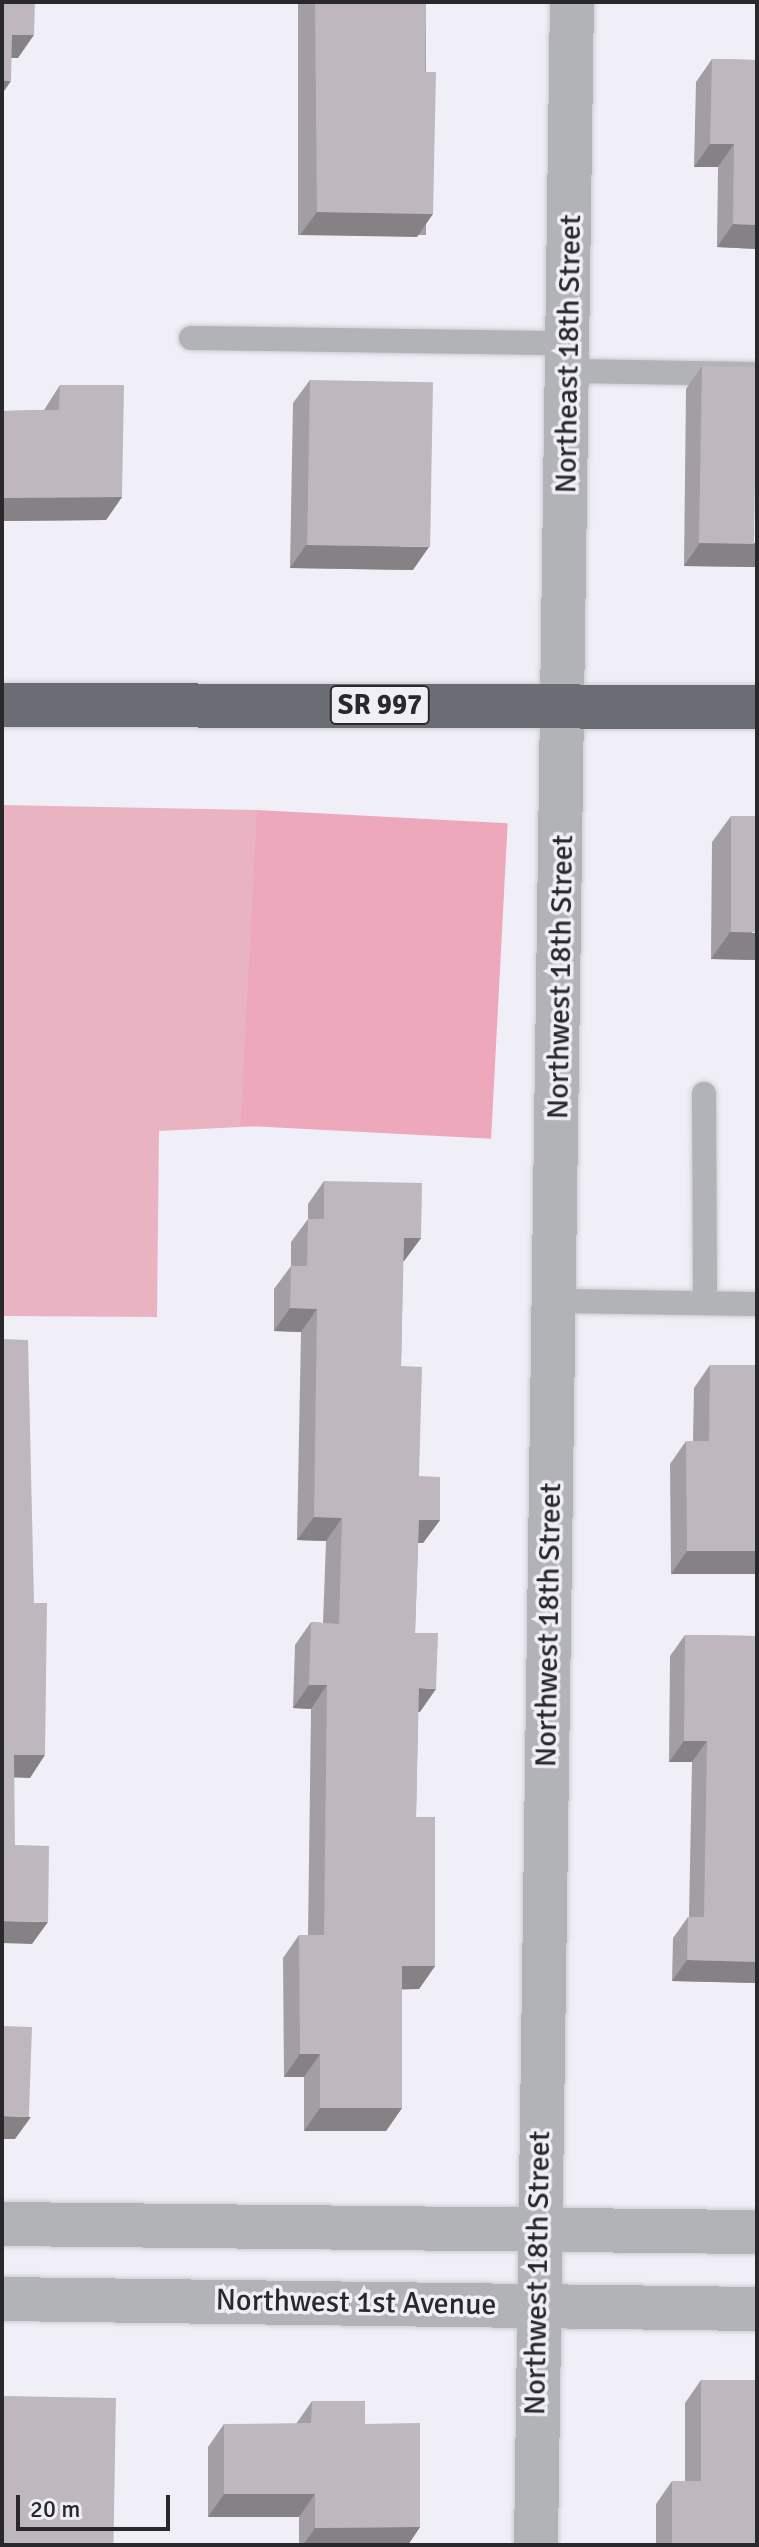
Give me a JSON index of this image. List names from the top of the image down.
{
  "streets": {
    "highway": ["SR 997"],
    "street": ["Northeast 18th Street", "Northwest 18th Street", "Northwest 1st Avenue"]
  },
  "crossings": [
    ["Northeast 18th Street", "SR 997"],
    ["Northeast 18th Street", "Northwest 18th Street"],
    ["SR 997", "Northwest 18th Street"],
    ["Northwest 18th Street", "Northwest 1st Avenue"]
  ],
  "scale_bar": "20 m"
}
